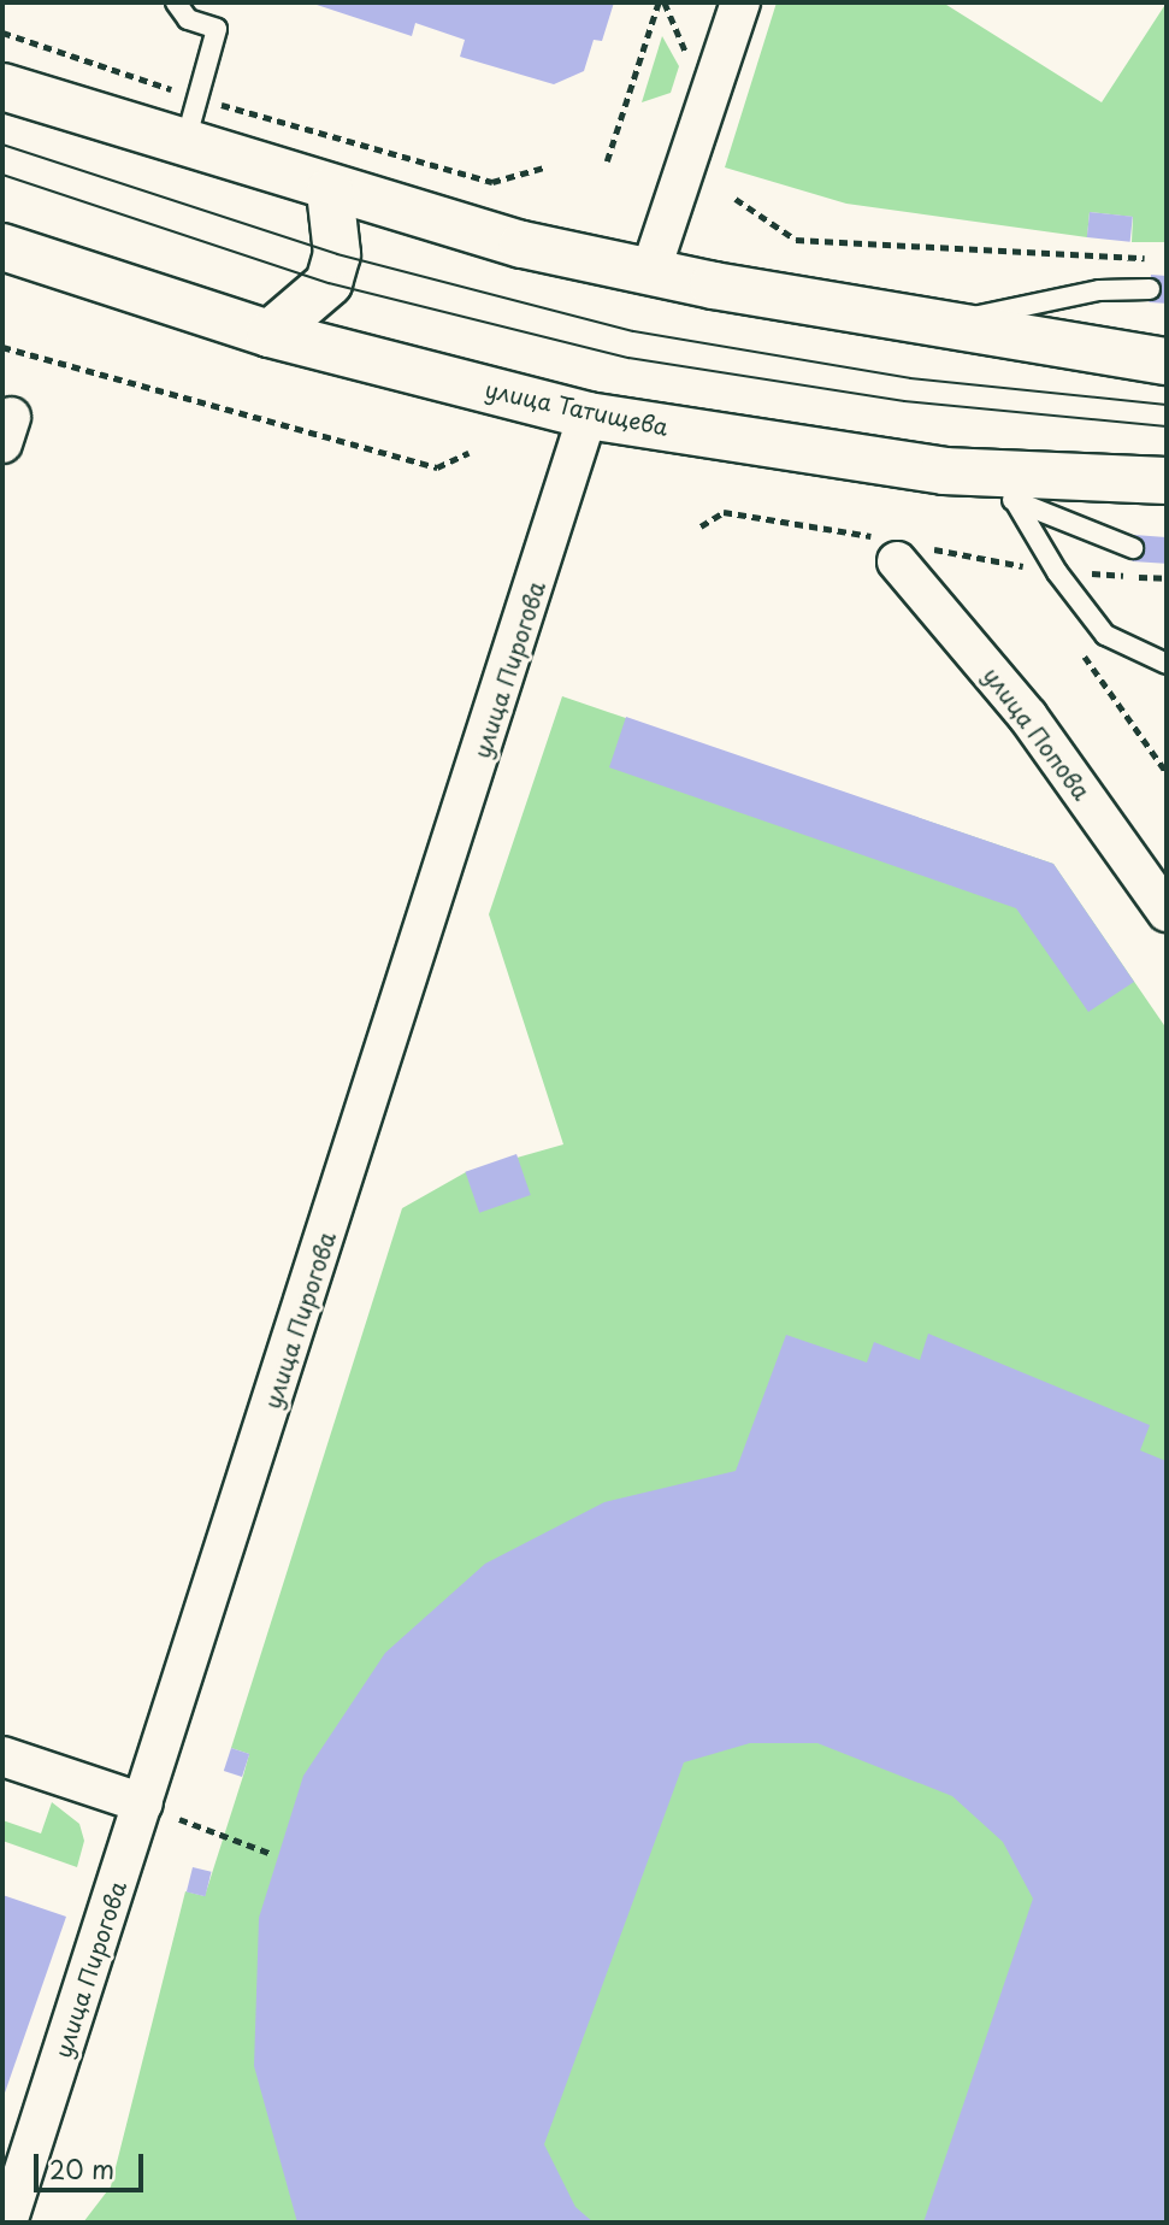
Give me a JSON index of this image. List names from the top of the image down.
{
  "streets": {
    "main road": ["улица Татищева"],
    "street": ["улица Пирогова", "улица Попова"]
  },
  "crossings": [
    ["улица Татищева", "улица Пирогова"]
  ],
  "scale_bar": "20 m"
}
